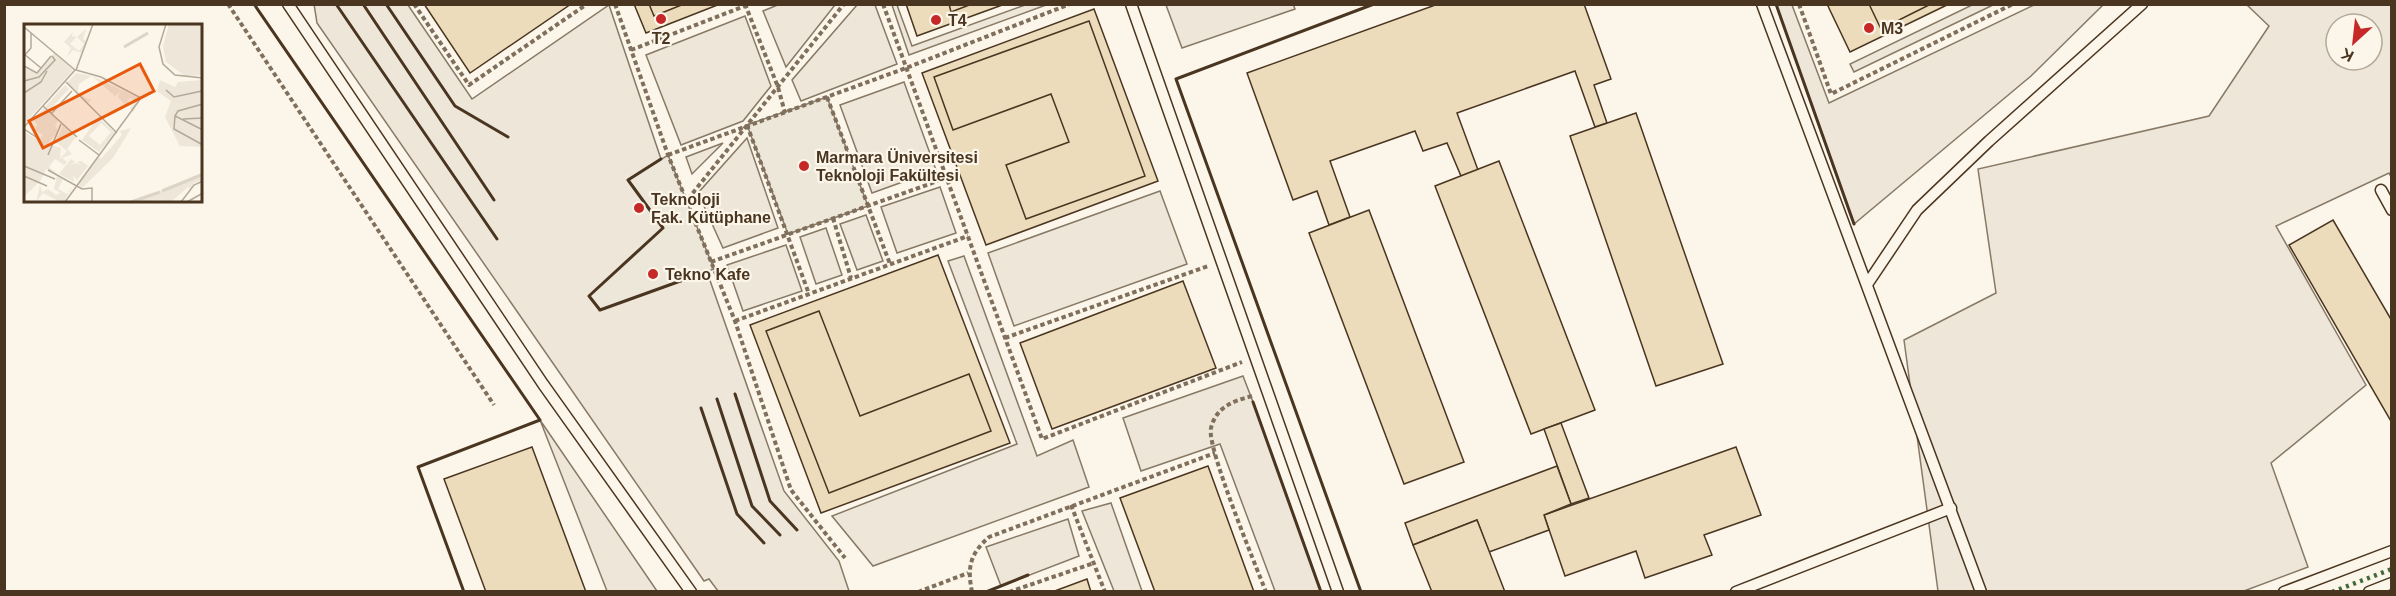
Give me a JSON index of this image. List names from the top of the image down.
{
  "places": [
    "T2",
    "T4",
    "M3",
    "Marmara Üniversitesi Teknoloji Fakültesi",
    "Teknoloji Fak. Kütüphane",
    "Tekno Kafe"
  ],
  "north": "bottom left"
}
